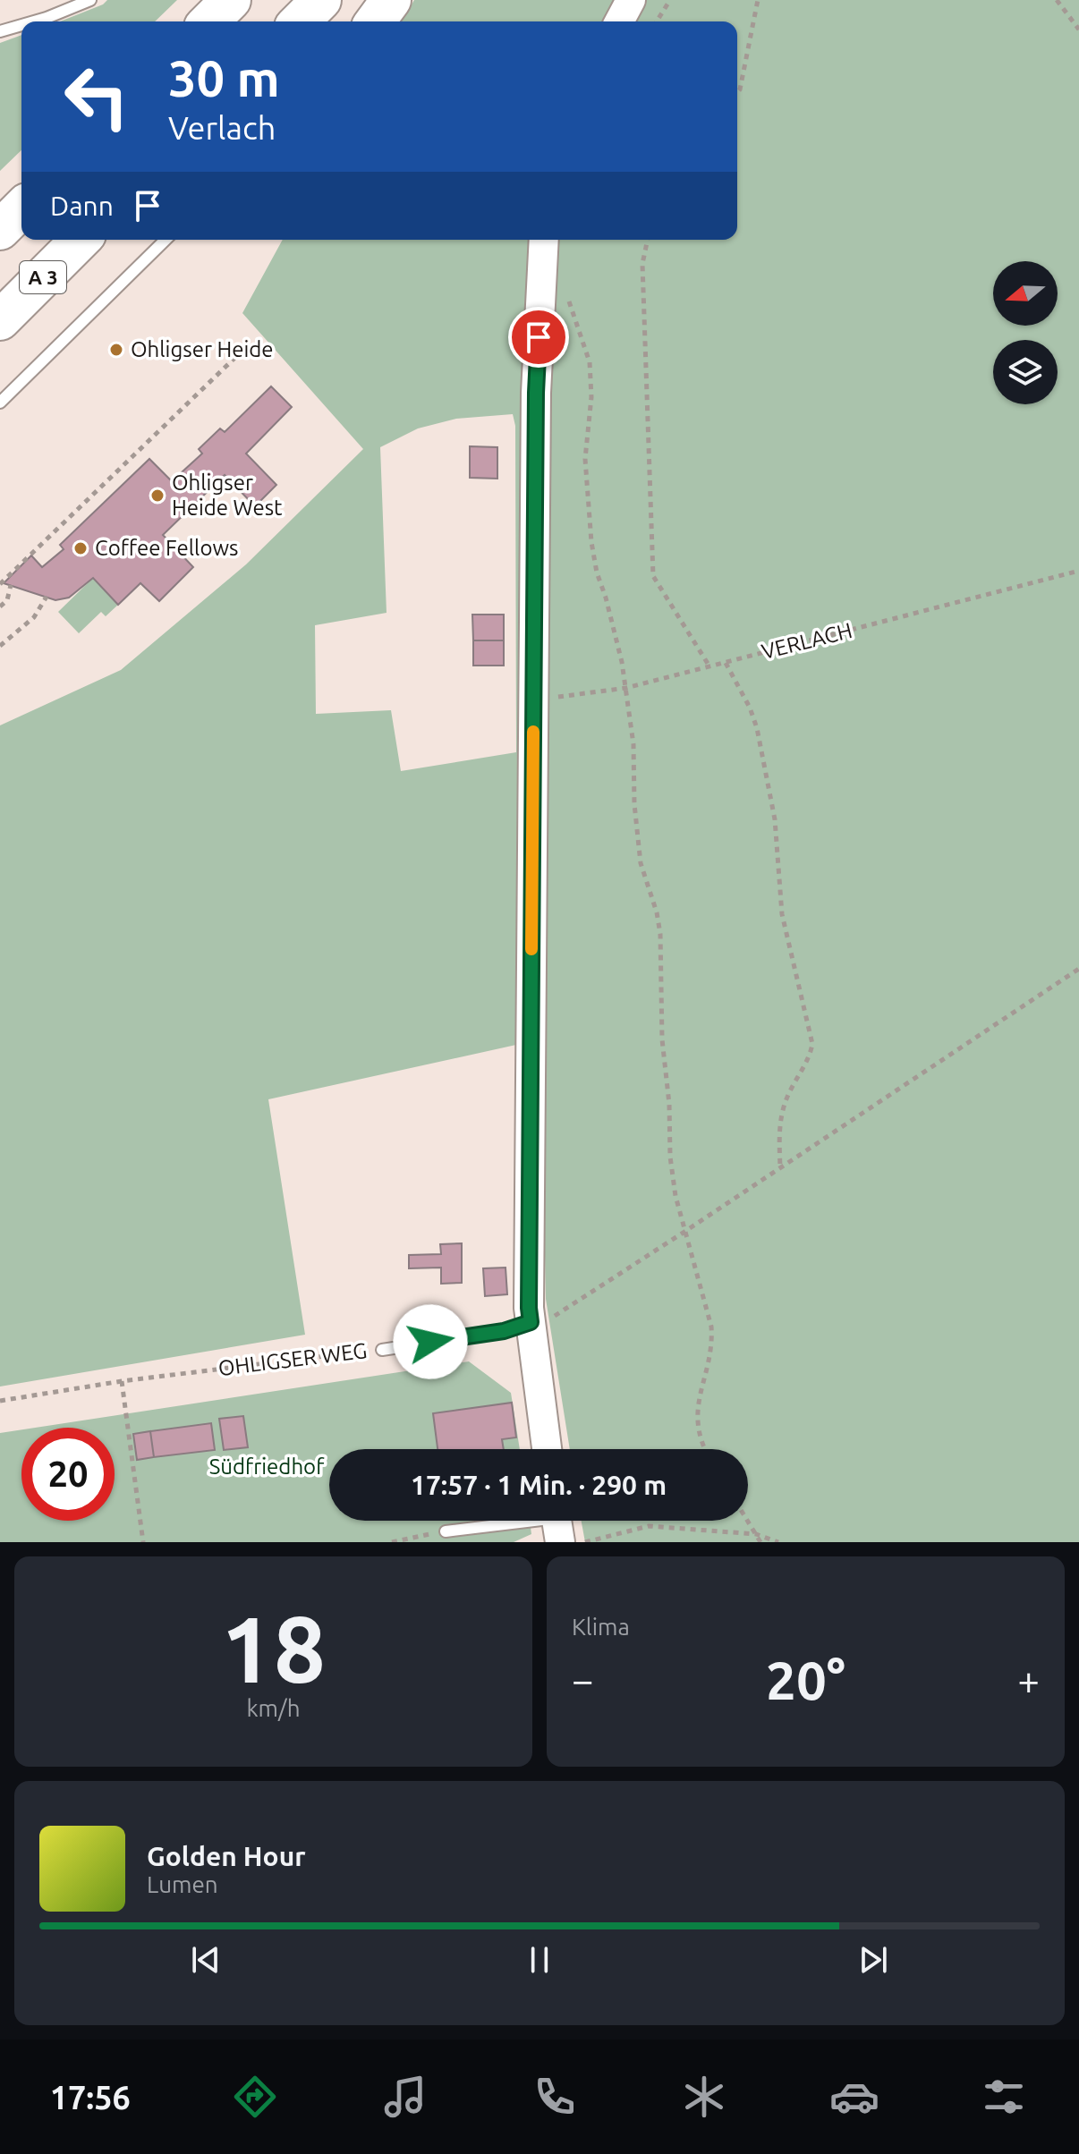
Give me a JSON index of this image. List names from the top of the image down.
{
  "streets": {
    "highway": ["A 3"],
    "lane": ["OHLIGSER WEG"],
    "path": ["VERLACH"]
  },
  "parks": ["Südfriedhof"],
  "places": ["Ohligser Heide", "Ohligser Heide West", "Coffee Fellows"],
  "north": "left",
  "page": {
    "turn": ["30 m", "Verlach"],
    "then": "Dann",
    "limit": "20",
    "trip": "17:57 · 1 Min. · 290 m",
    "tile": [
      ["18", "km/h"],
      "Klima"
    ],
    "heat": ["−", "20°", "+"],
    "song": ["Golden Hour", "Lumen"],
    "tabs": "17:56"
  }
}
